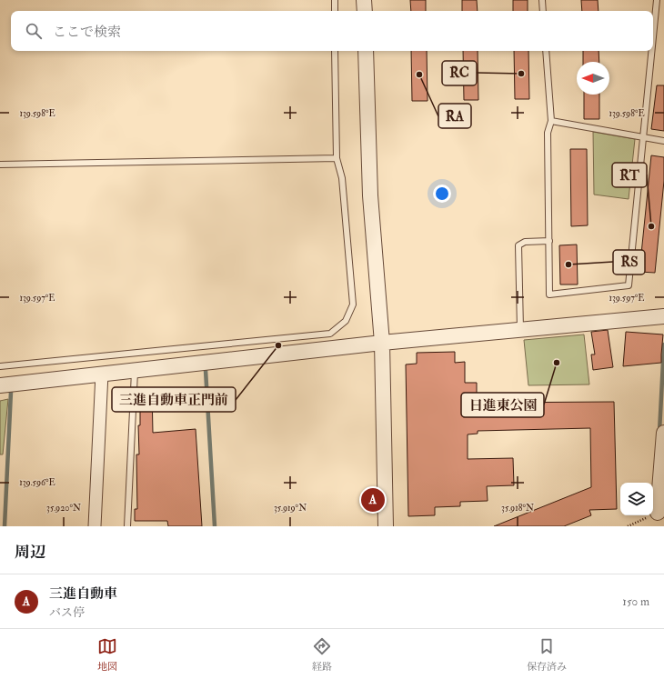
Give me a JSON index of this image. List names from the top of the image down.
{
  "places": [
    "RC",
    "RA",
    "RT",
    "RS",
    "三進自動車正門前",
    "日進東公園"
  ],
  "north": "left",
  "page": {
    "search": "ここで検索",
    "pins": "A",
    "heading": "周辺",
    "list": [
      {
        "mark": "A",
        "name": "三進自動車",
        "note": "バス停",
        "value": "150 m"
      }
    ],
    "nav": ["地図", "経路", "保存済み"]
  },
  "coordinates": [
    "139.598°E",
    "139.597°E",
    "139.596°E",
    "35.920°N",
    "35.919°N",
    "35.918°N"
  ]
}
